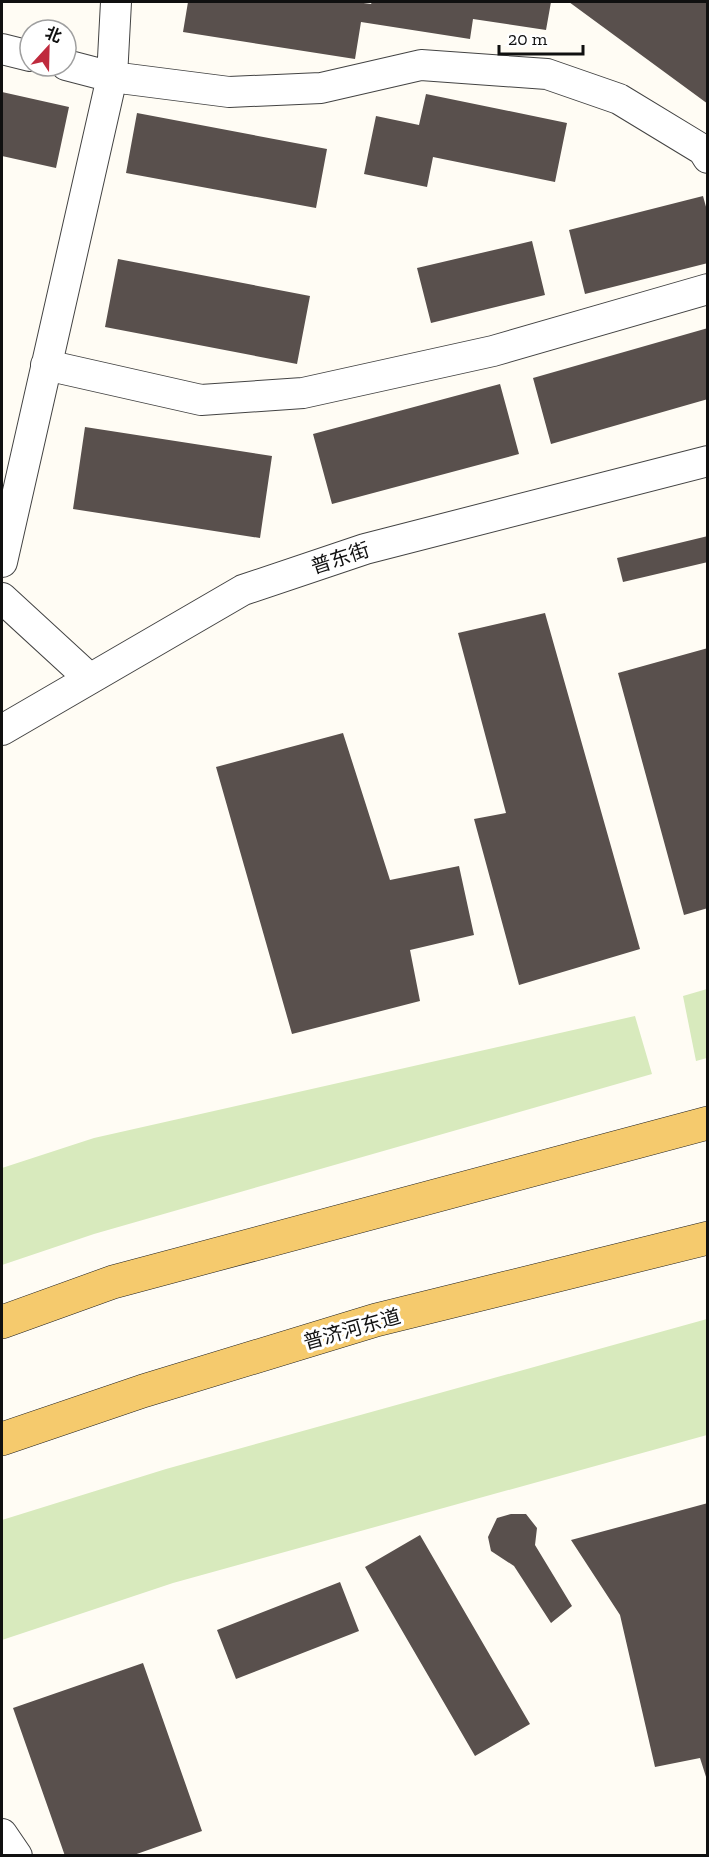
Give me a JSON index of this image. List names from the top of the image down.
{
  "streets": {
    "main road": ["普济河东道"],
    "street": ["普东街"]
  },
  "scale_bar": "20 m",
  "north": "top"
}
